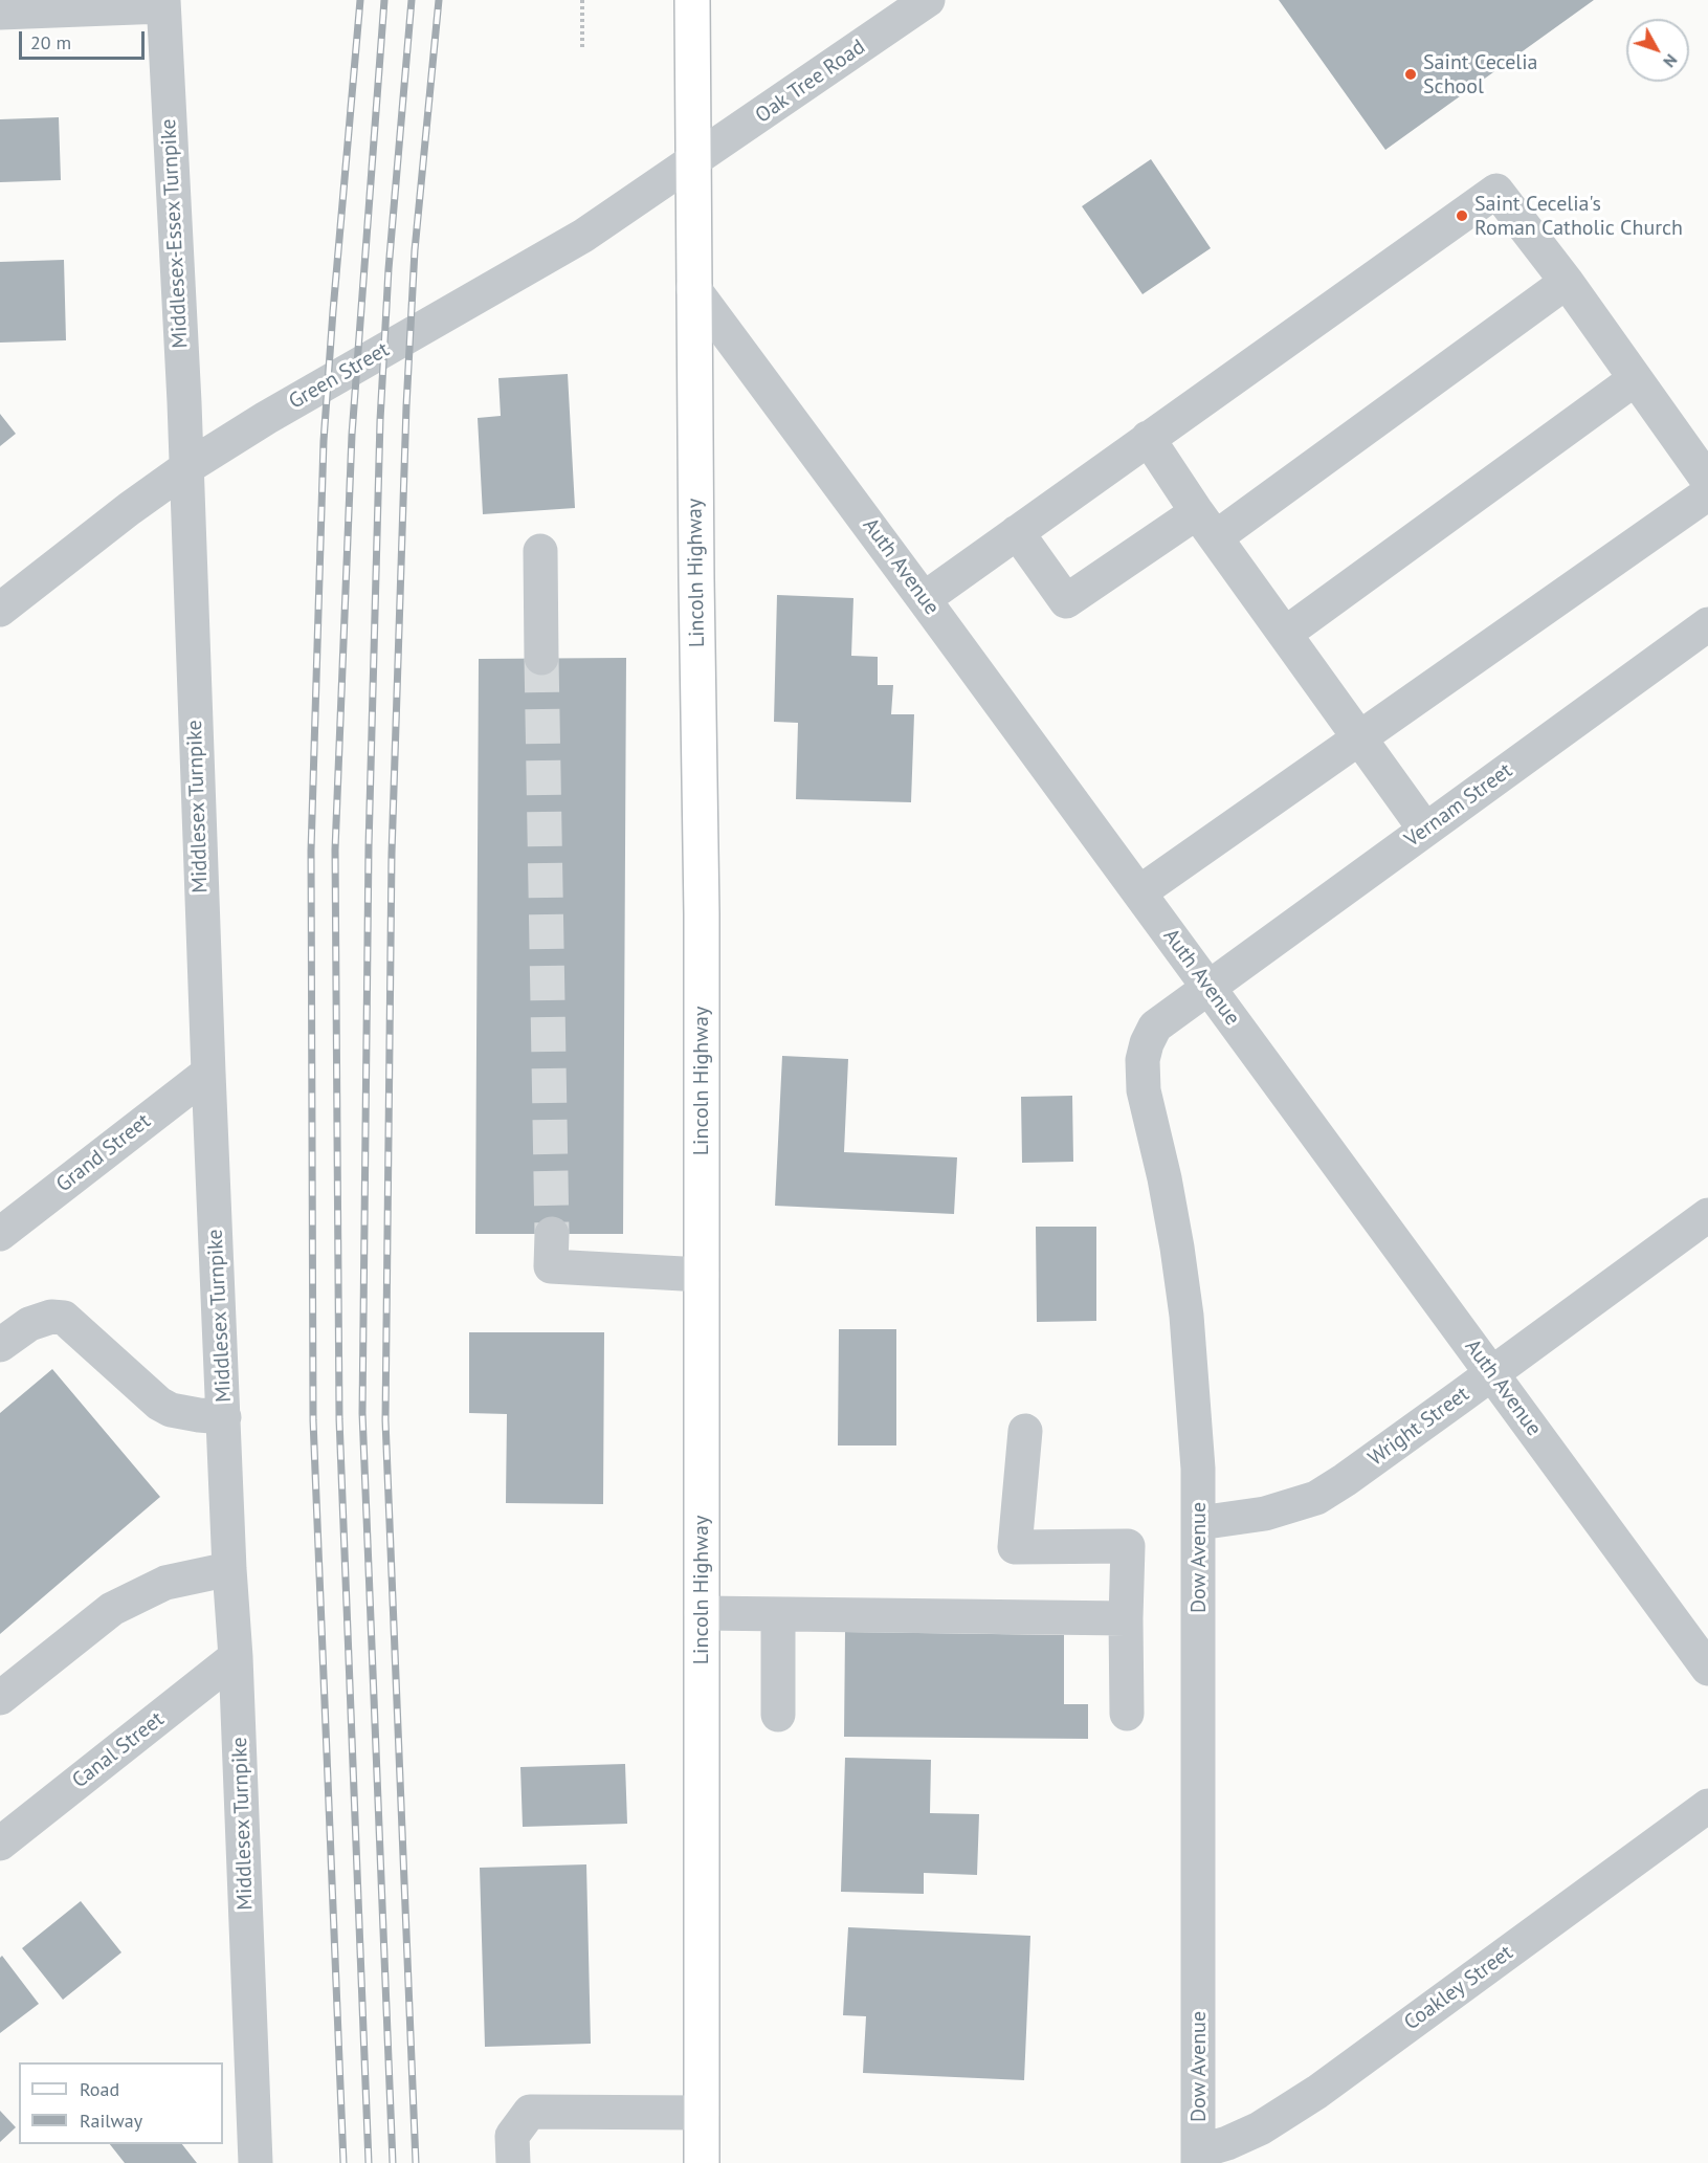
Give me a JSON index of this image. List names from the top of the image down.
{
  "streets": {
    "main road": ["Lincoln Highway"],
    "street": [
      "Oak Tree Road",
      "Middlesex-Essex Turnpike",
      "Green Street",
      "Auth Avenue",
      "Vernam Street",
      "Middlesex Turnpike",
      "Grand Street",
      "Wright Street",
      "Dow Avenue",
      "Canal Street",
      "Coakley Street"
    ]
  },
  "crossings": [
    ["Oak Tree Road", "Green Street"],
    ["Oak Tree Road", "Lincoln Highway"],
    ["Middlesex-Essex Turnpike", "Green Street"],
    ["Middlesex-Essex Turnpike", "Middlesex Turnpike"],
    ["Green Street", "Lincoln Highway"],
    ["Green Street", "Middlesex Turnpike"],
    ["Auth Avenue", "Lincoln Highway"],
    ["Auth Avenue", "Vernam Street"],
    ["Auth Avenue", "Wright Street"],
    ["Auth Avenue", "Dow Avenue"],
    ["Vernam Street", "Dow Avenue"],
    ["Middlesex Turnpike", "Grand Street"],
    ["Middlesex Turnpike", "Canal Street"],
    ["Wright Street", "Dow Avenue"],
    ["Dow Avenue", "Coakley Street"]
  ],
  "places": ["Saint Cecelia School", "Saint Cecelia's Roman Catholic Church"],
  "legend": ["Road", "Railway"],
  "scale_bar": "20 m",
  "north": "bottom right"
}
